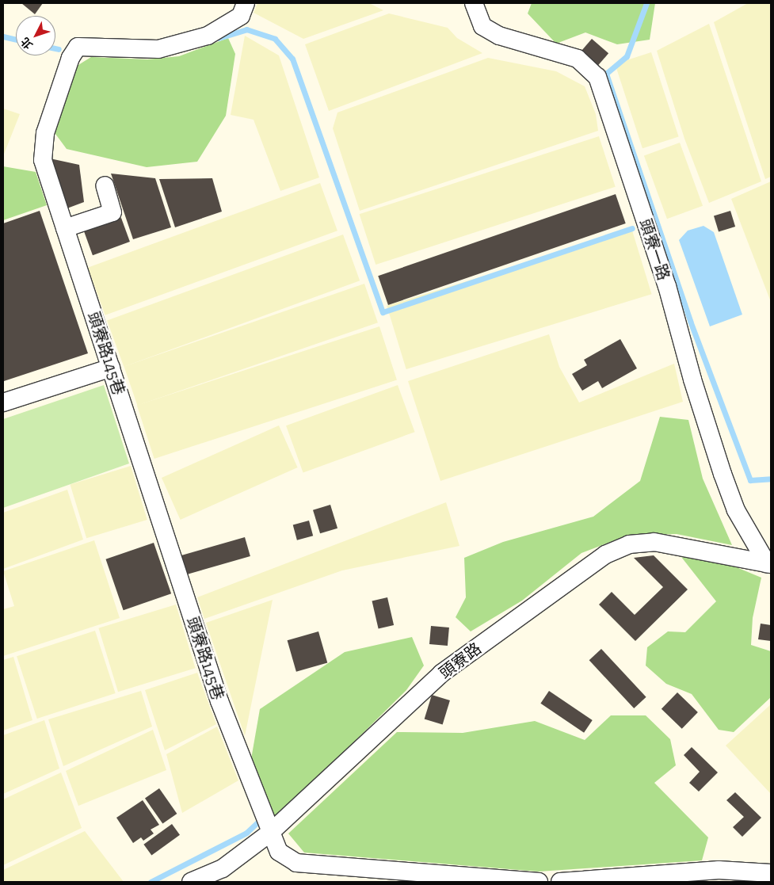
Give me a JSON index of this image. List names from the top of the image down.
{
  "streets": {
    "street": ["頭寮一路", "頭寮路145巷", "頭寮路"]
  },
  "crossings": [
    ["頭寮一路", "頭寮路"],
    ["頭寮路145巷", "頭寮路"]
  ],
  "north": "bottom left"
}
